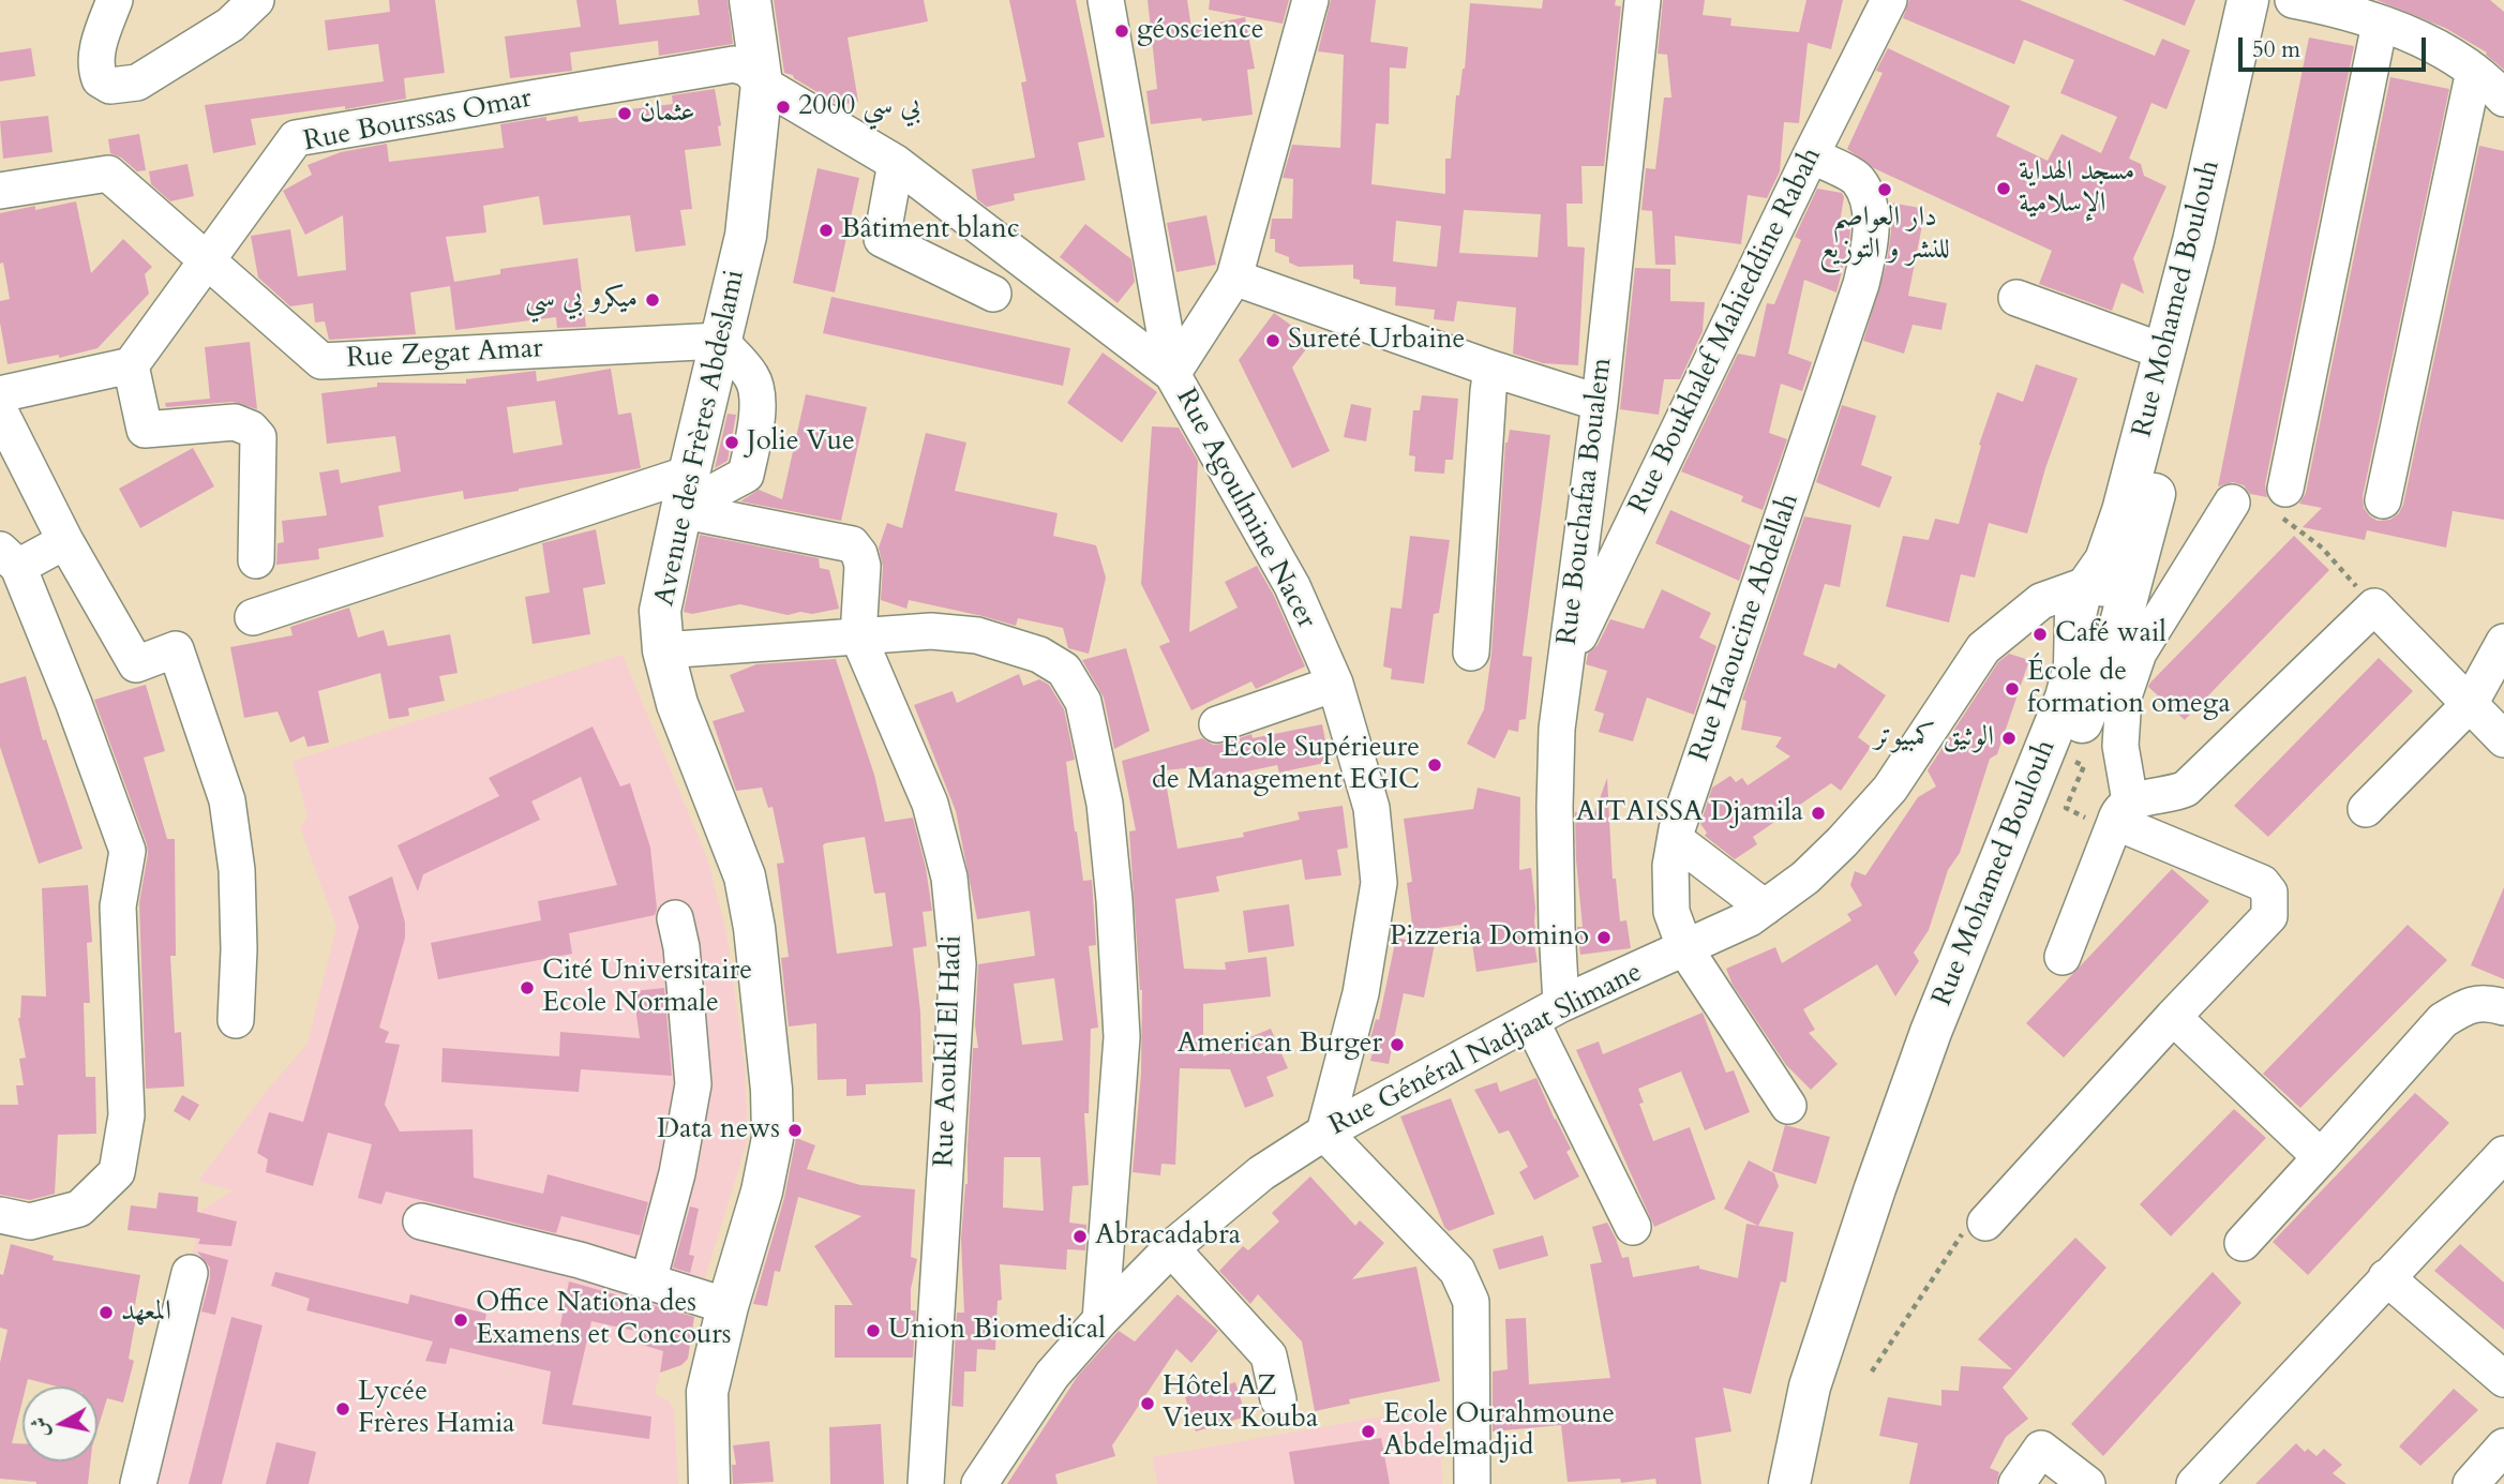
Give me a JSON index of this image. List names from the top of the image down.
{
  "streets": {
    "main road": ["Rue Mohamed Boulouh", "Avenue des Frères Abdeslami"],
    "street": [
      "Rue Bourssas Omar",
      "Rue Boukhalef Mahieddine Rabah",
      "Rue Zegat Amar",
      "Rue Bouchafaa Boualem",
      "Rue Agoulmine Nacer",
      "Rue Haoucine Abdellah",
      "Rue Général Nadjaat Slimane",
      "Rue Aoukil El Hadi"
    ]
  },
  "crossings": [
    ["Rue Bourssas Omar", "Rue Zegat Amar"],
    ["Rue Bourssas Omar", "Avenue des Frères Abdeslami"],
    ["Rue Bourssas Omar", "Rue Agoulmine Nacer"],
    ["Rue Mohamed Boulouh", "Rue Général Nadjaat Slimane"],
    ["Rue Boukhalef Mahieddine Rabah", "Rue Bouchafaa Boualem"],
    ["Rue Boukhalef Mahieddine Rabah", "Rue Haoucine Abdellah"],
    ["Rue Zegat Amar", "Avenue des Frères Abdeslami"],
    ["Avenue des Frères Abdeslami", "Rue Agoulmine Nacer"],
    ["Rue Bouchafaa Boualem", "Rue Général Nadjaat Slimane"],
    ["Rue Agoulmine Nacer", "Rue Général Nadjaat Slimane"],
    ["Rue Haoucine Abdellah", "Rue Général Nadjaat Slimane"]
  ],
  "places": [
    "géoscience",
    "بي سي 2000",
    "عثمان",
    "مسجد الهداية الإسلامية",
    "دار العواصم للنشر و التوزيع",
    "Bâtiment blanc",
    "ميكرو بي سي",
    "Sureté Urbaine",
    "Jolie Vue",
    "Café wail",
    "École de formation omega",
    "الوثيق كمبيوتر",
    "Ecole Supérieure de Management EGIC",
    "AITAISSA Djamila",
    "Pizzeria Domino",
    "Cité Universitaire Ecole Normale",
    "American Burger",
    "Data news",
    "Abracadabra",
    "المعهد",
    "Office Nationa des Examens et Concours",
    "Union Biomedical",
    "Hôtel AZ Vieux Kouba",
    "Lycée Frères Hamia",
    "Ecole Ourahmoune Abdelmadjid"
  ],
  "scale_bar": "50 m",
  "north": "left"
}
